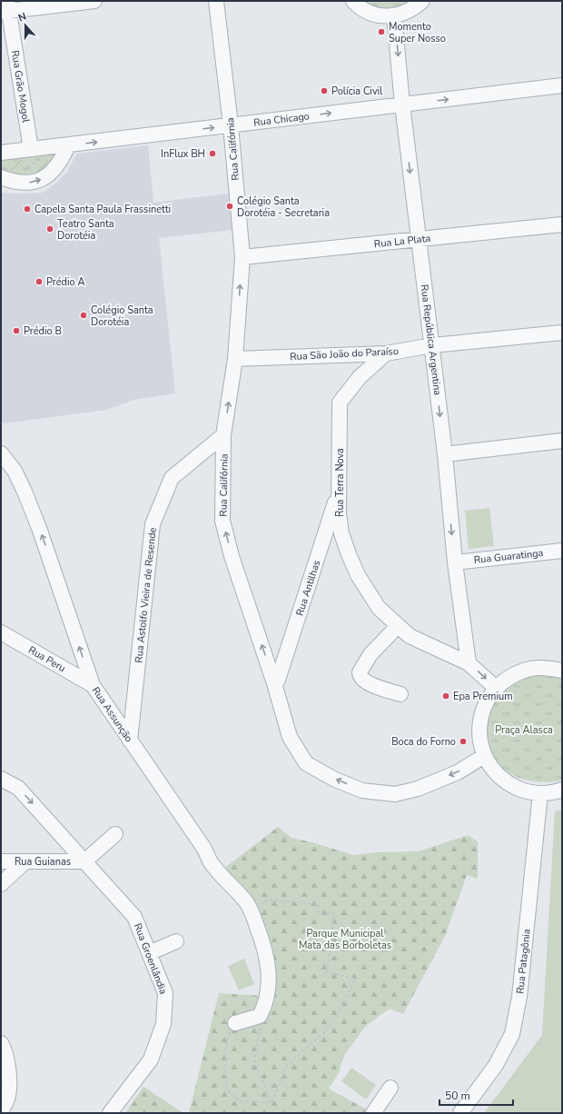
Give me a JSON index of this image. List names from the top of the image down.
{
  "streets": {
    "street": [
      "Rua Grão Mogol",
      "Rua Chicago",
      "Rua Califórnia",
      "Rua La Plata",
      "Rua República Argentina",
      "Rua São João do Paraíso",
      "Rua Terra Nova",
      "Rua Guaratinga",
      "Rua Antilhas",
      "Rua Astolfo Vieira de Resende",
      "Rua Peru",
      "Rua Assunção",
      "Rua Guianas",
      "Rua Groenlândia",
      "Rua Patagônia"
    ]
  },
  "crossings": [
    ["Rua Grão Mogol", "Rua Chicago"],
    ["Rua Chicago", "Rua Califórnia"],
    ["Rua Chicago", "Rua República Argentina"],
    ["Rua Califórnia", "Rua La Plata"],
    ["Rua Califórnia", "Rua São João do Paraíso"],
    ["Rua Califórnia", "Rua Antilhas"],
    ["Rua Califórnia", "Rua Astolfo Vieira de Resende"],
    ["Rua La Plata", "Rua República Argentina"],
    ["Rua República Argentina", "Rua São João do Paraíso"],
    ["Rua República Argentina", "Rua Terra Nova"],
    ["Rua República Argentina", "Rua Guaratinga"],
    ["Rua São João do Paraíso", "Rua Terra Nova"],
    ["Rua Terra Nova", "Rua Antilhas"],
    ["Rua Astolfo Vieira de Resende", "Rua Assunção"],
    ["Rua Peru", "Rua Assunção"],
    ["Rua Guianas", "Rua Groenlândia"]
  ],
  "one_way": ["Rua Chicago", "Rua República Argentina", "Rua Assunção"],
  "parks": ["Praça Alasca", "Parque Municipal Mata das Borboletas"],
  "places": [
    "Momento Super Nosso",
    "Polícia Civil",
    "InFlux BH",
    "Colégio Santa Dorotéia - Secretaria",
    "Capela Santa Paula Frassinetti",
    "Teatro Santa Dorotéia",
    "Prédio A",
    "Colégio Santa Dorotéia",
    "Prédio B",
    "Epa Premium",
    "Boca do Forno"
  ],
  "scale_bar": "50 m",
  "north": "top"
}
